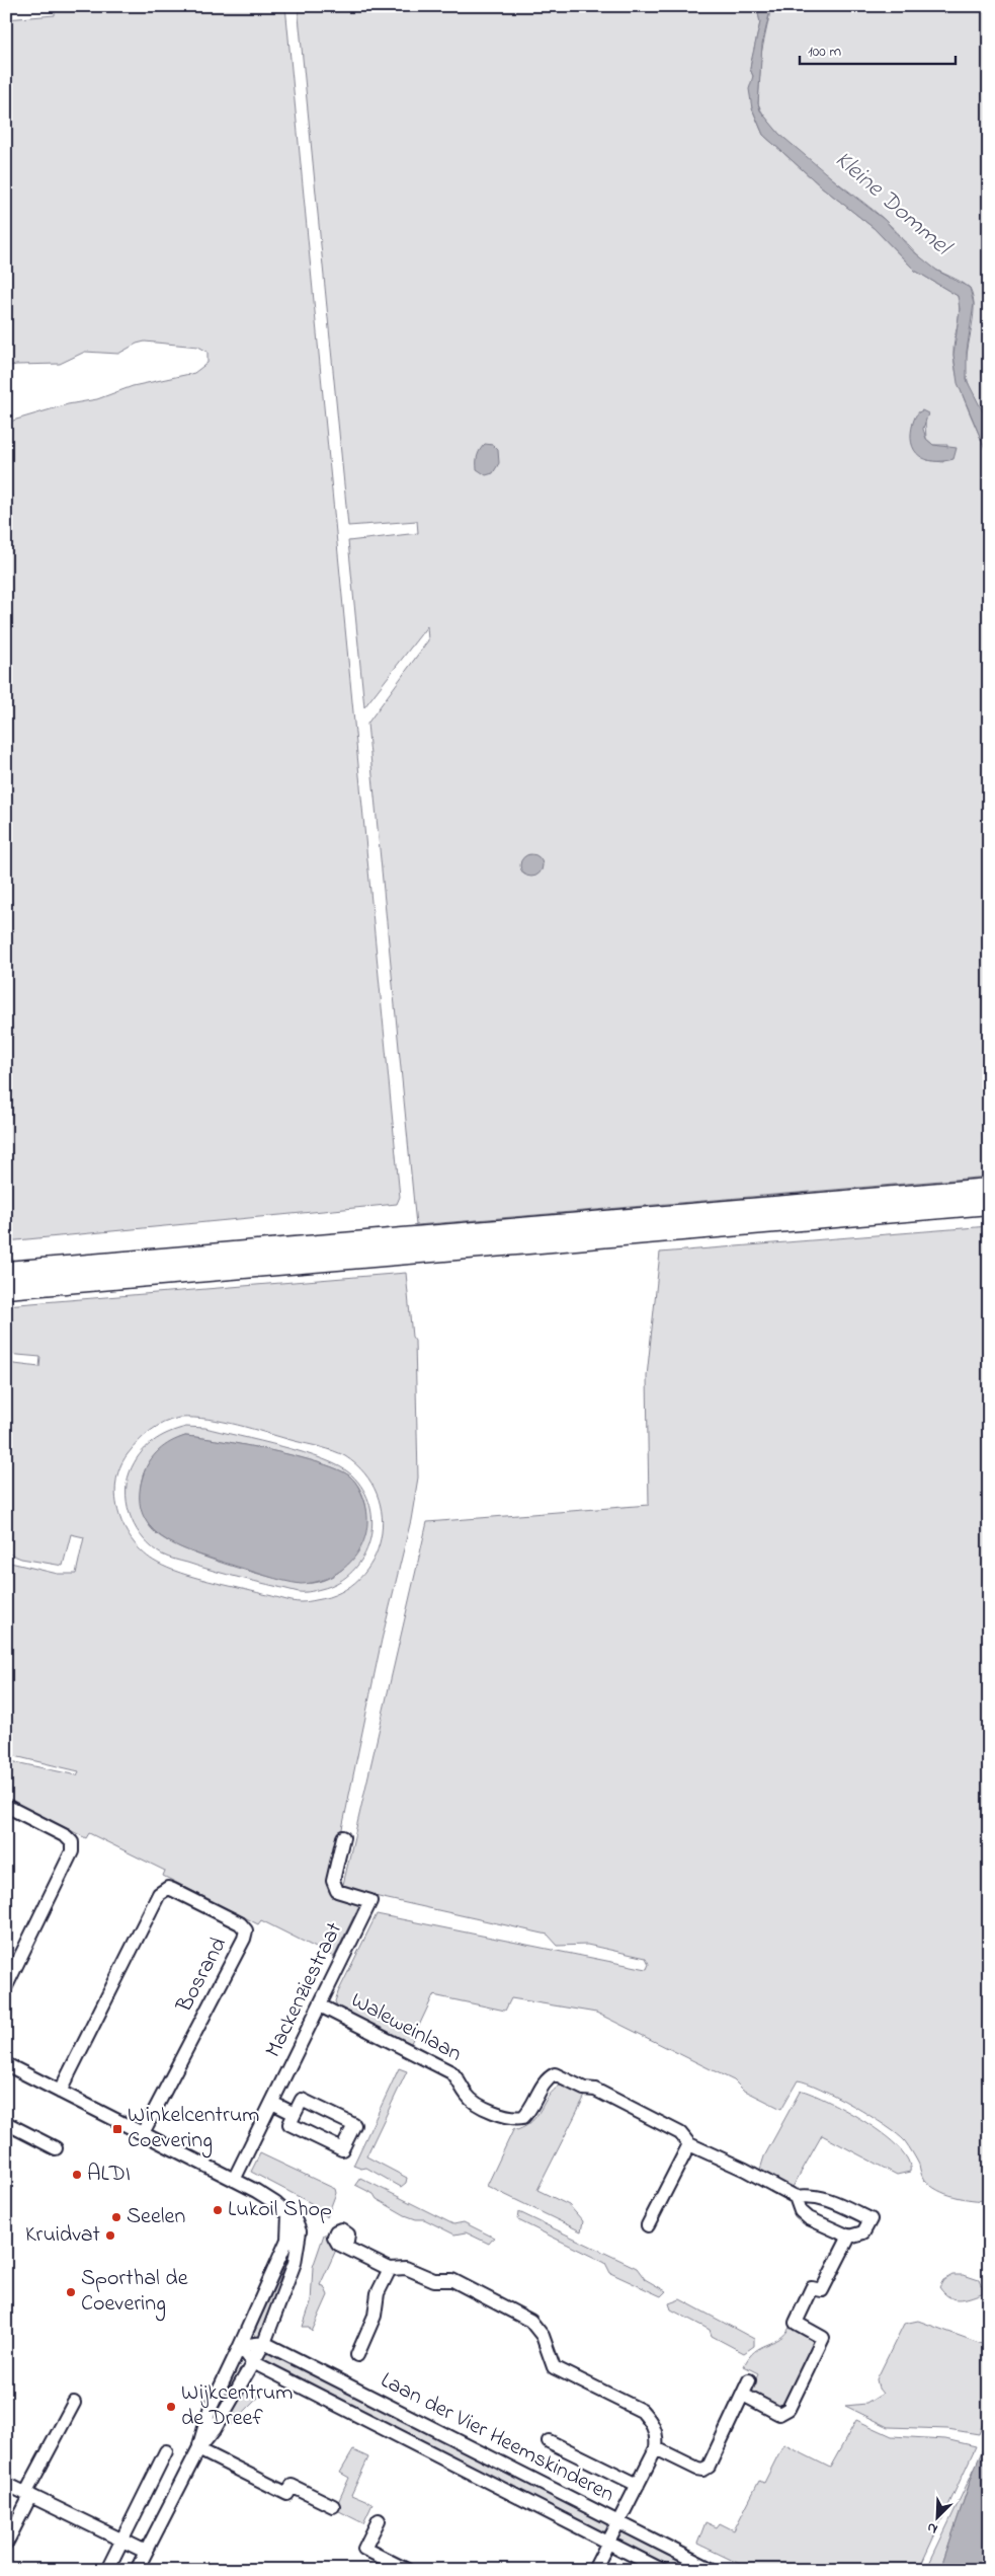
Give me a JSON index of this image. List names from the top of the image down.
{
  "streets": {
    "street": [
      "Bosrand",
      "Mackenziestraat",
      "Waleweinlaan",
      "Laan der Vier Heemskinderen"
    ]
  },
  "crossings": [
    ["Mackenziestraat", "Waleweinlaan"]
  ],
  "water": ["Kleine Dommel"],
  "places": {
    "transit": ["Winkelcentrum Coevering"],
    "other": [
      "ALDI",
      "Lukoil Shop",
      "Seelen",
      "Kruidvat",
      "Sporthal de Coevering",
      "Wijkcentrum de Dreef"
    ]
  },
  "scale_bar": "100 m",
  "north": "bottom left"
}
